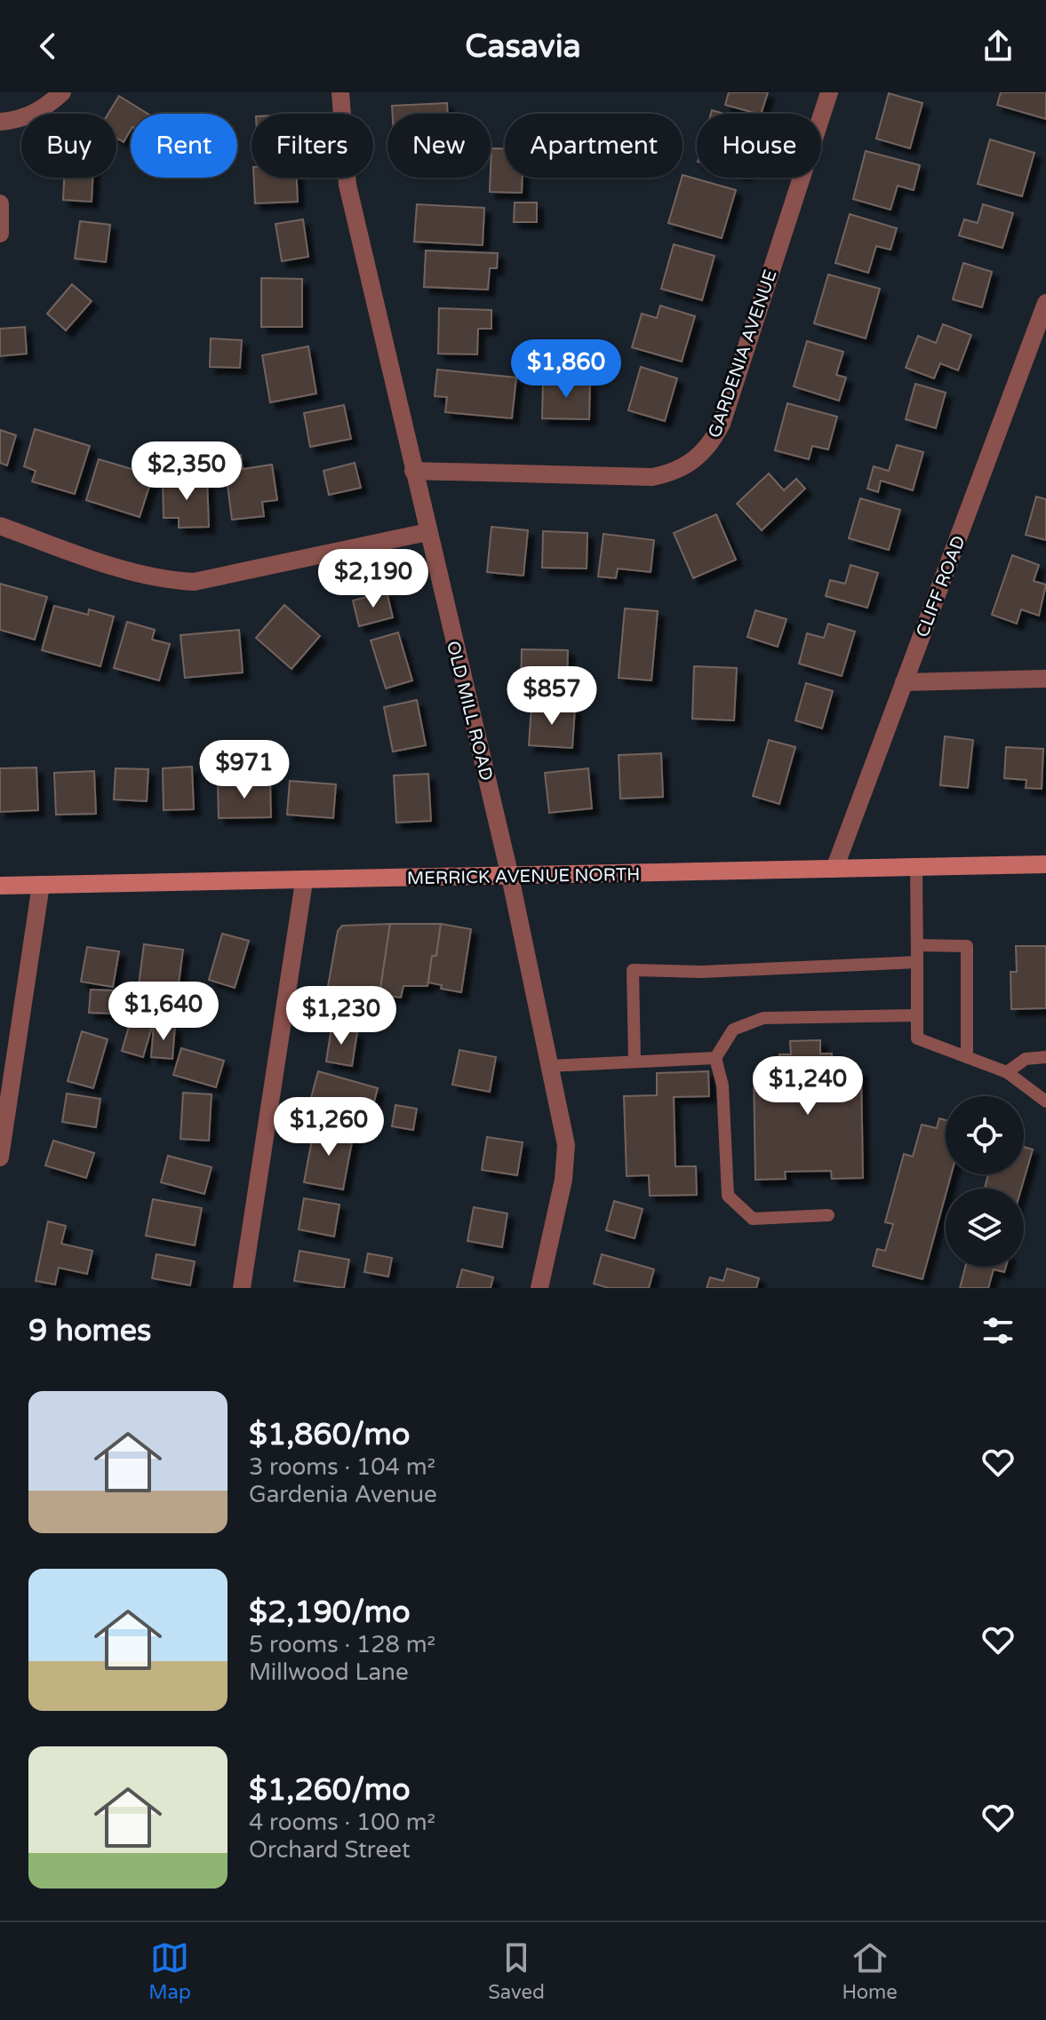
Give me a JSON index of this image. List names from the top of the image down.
{
  "streets": {
    "main road": ["MERRICK AVENUE NORTH"],
    "street": ["GARDENIA AVENUE", "CLIFF ROAD", "OLD MILL ROAD"]
  },
  "crossings": [
    ["GARDENIA AVENUE", "OLD MILL ROAD"],
    ["CLIFF ROAD", "MERRICK AVENUE NORTH"],
    ["OLD MILL ROAD", "MERRICK AVENUE NORTH"]
  ],
  "page": {
    "header": "Casavia",
    "chip": [
      "Buy",
      "Rent",
      "Filters",
      "New",
      "Apartment",
      "House"
    ],
    "price": [
      "$1,860",
      "$2,350",
      "$2,190",
      "$857",
      "$971",
      "$1,640",
      "$1,230",
      "$1,240",
      "$1,260"
    ],
    "heading": "9 homes",
    "list": [
      {
        "name": "$1,860/mo",
        "note": "3 rooms · 104 m² · Gardenia Avenue"
      },
      {
        "name": "$2,190/mo",
        "note": "5 rooms · 128 m² · Millwood Lane"
      },
      {
        "name": "$1,260/mo",
        "note": "4 rooms · 100 m² · Orchard Street"
      }
    ],
    "tabs": ["Map", "Saved", "Home"]
  }
}
